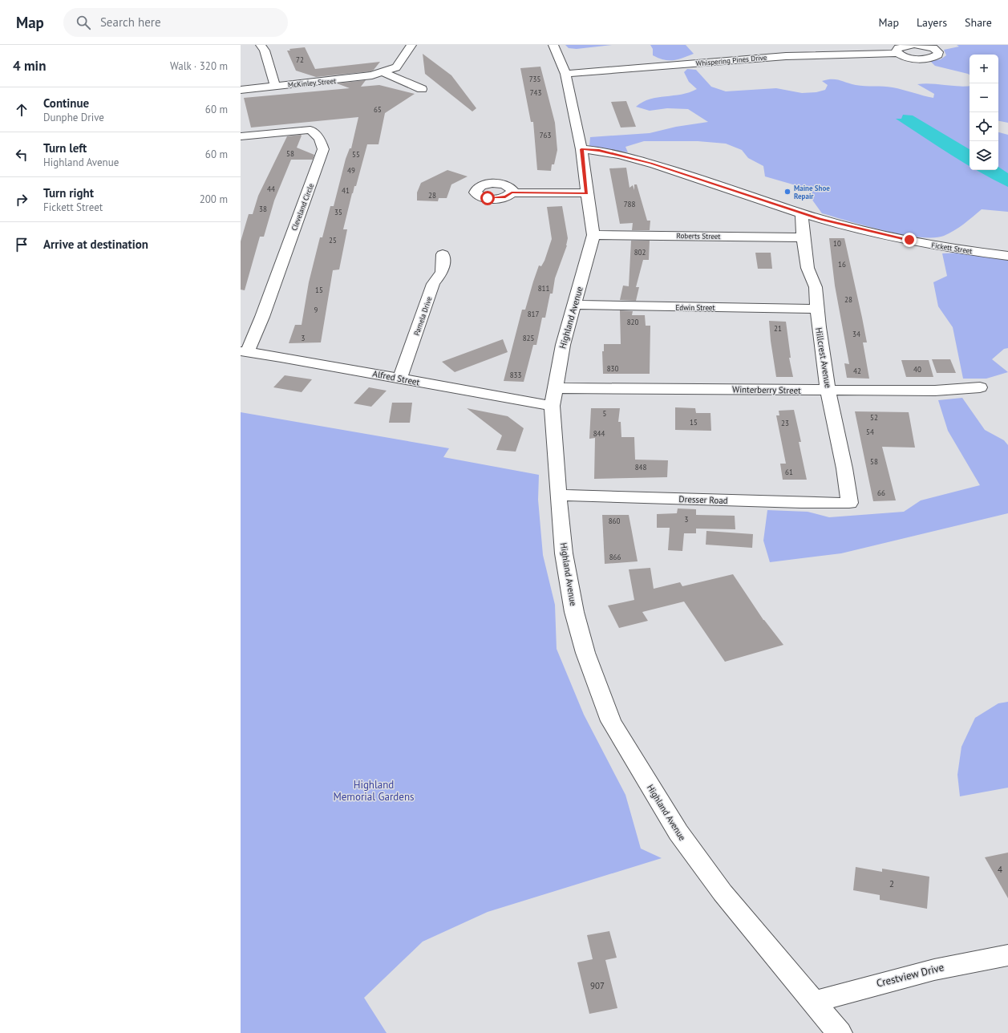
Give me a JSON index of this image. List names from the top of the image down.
{
  "streets": {
    "street": [
      "Whispering Pines Drive",
      "McKinley Street",
      "Cleveland Circle",
      "Roberts Street",
      "Fickett Street",
      "Edwin Street",
      "Pamela Drive",
      "Highland Avenue",
      "Hillcrest Avenue",
      "Alfred Street",
      "Winterberry Street",
      "Dresser Road",
      "Crestview Drive"
    ]
  },
  "crossings": [
    ["Whispering Pines Drive", "Highland Avenue"],
    ["Cleveland Circle", "Alfred Street"],
    ["Roberts Street", "Highland Avenue"],
    ["Roberts Street", "Hillcrest Avenue"],
    ["Fickett Street", "Highland Avenue"],
    ["Fickett Street", "Hillcrest Avenue"],
    ["Edwin Street", "Highland Avenue"],
    ["Edwin Street", "Hillcrest Avenue"],
    ["Pamela Drive", "Alfred Street"],
    ["Highland Avenue", "Alfred Street"],
    ["Highland Avenue", "Winterberry Street"],
    ["Highland Avenue", "Dresser Road"],
    ["Highland Avenue", "Crestview Drive"],
    ["Hillcrest Avenue", "Winterberry Street"],
    ["Hillcrest Avenue", "Dresser Road"]
  ],
  "parks": ["Highland Memorial Gardens"],
  "places": ["Maine Shoe Repair"],
  "house_numbers": [
    "72",
    "735",
    "743",
    "65",
    "763",
    "58",
    "55",
    "49",
    "44",
    "41",
    "28",
    "788",
    "38",
    "35",
    "25",
    "10",
    "802",
    "16",
    "811",
    "15",
    "28",
    "9",
    "817",
    "820",
    "21",
    "34",
    "3",
    "825",
    "830",
    "40",
    "42",
    "833",
    "5",
    "52",
    "15",
    "23",
    "54",
    "844",
    "58",
    "848",
    "61",
    "66",
    "3",
    "860",
    "866",
    "4",
    "2",
    "907"
  ],
  "page": {
    "header": "Map",
    "search": "Search here",
    "nav": ["Map", "Layers", "Share"],
    "heading": ["4 min", "Walk · 320 m"],
    "map_buttons": ["+", "−"],
    "list": [
      ["Continue", "Dunphe Drive", "60 m"],
      ["Turn left", "Highland Avenue", "60 m"],
      ["Turn right", "Fickett Street", "200 m"],
      "Arrive at destination"
    ]
  }
}
